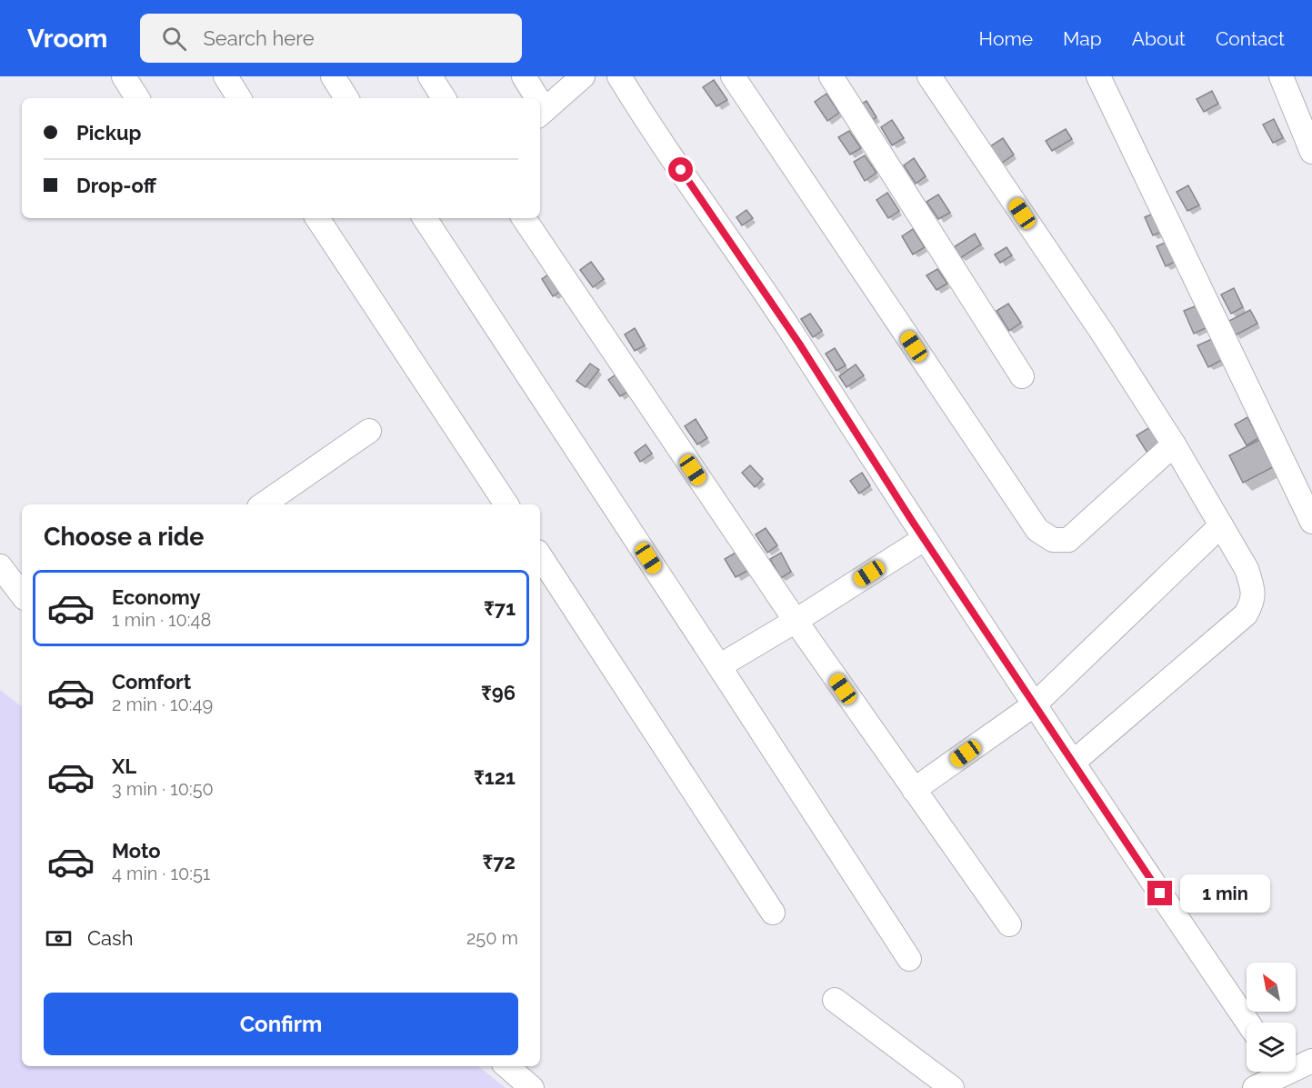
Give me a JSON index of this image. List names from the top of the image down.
{
  "north": "top left",
  "page": {
    "header": "Vroom",
    "search": "Search here",
    "nav": [
      "Home",
      "Map",
      "About",
      "Contact"
    ],
    "banner": ["Pickup", "Drop-off"],
    "heading": "Choose a ride",
    "list": [
      {
        "name": "Economy",
        "note": "1 min · 10:48",
        "value": "₹71"
      },
      {
        "name": "Comfort",
        "note": "2 min · 10:49",
        "value": "₹96"
      },
      {
        "name": "XL",
        "note": "3 min · 10:50",
        "value": "₹121"
      },
      {
        "name": "Moto",
        "note": "4 min · 10:51",
        "value": "₹72"
      }
    ],
    "bubble": "1 min",
    "pay": ["Cash", "250 m"],
    "buttons": "Confirm"
  }
}
